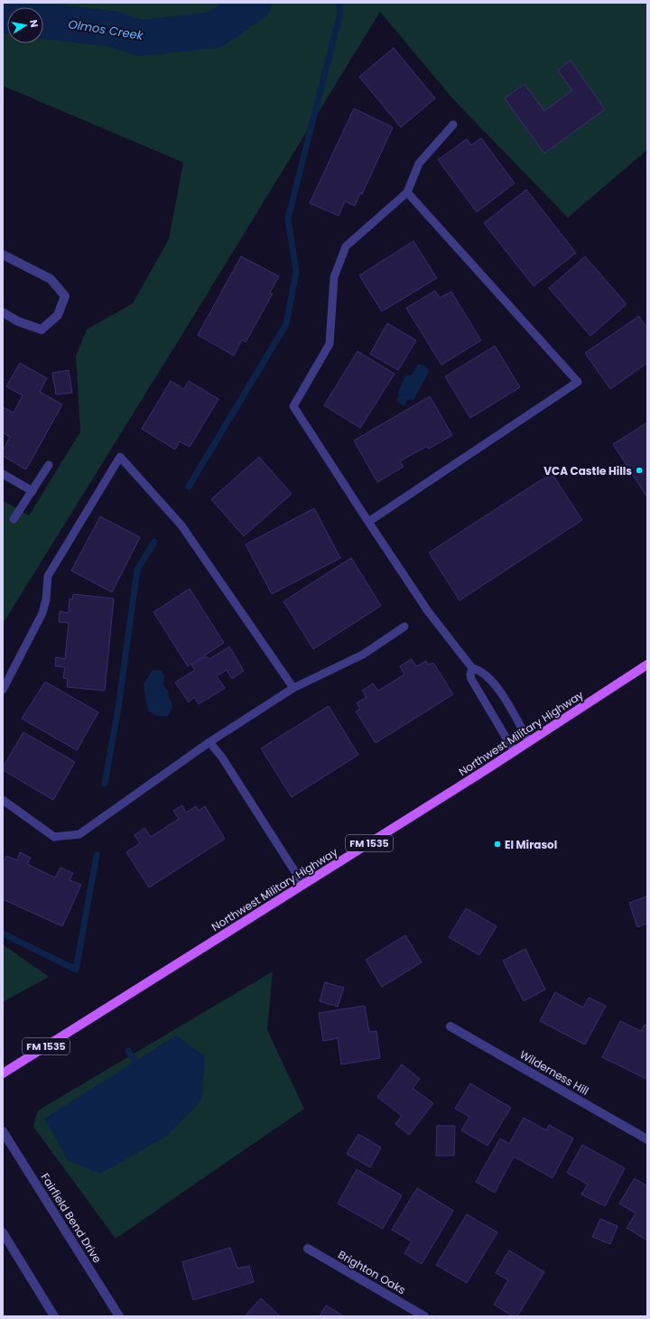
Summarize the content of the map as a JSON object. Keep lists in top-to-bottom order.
{
  "streets": {
    "main road": ["Northwest Military Highway", "FM 1535"],
    "street": ["Wilderness Hill", "Fairfield Bend Drive", "Brighton Oaks"]
  },
  "water": ["Olmos Creek"],
  "places": ["VCA Castle Hills", "El Mirasol"],
  "north": "right"
}
